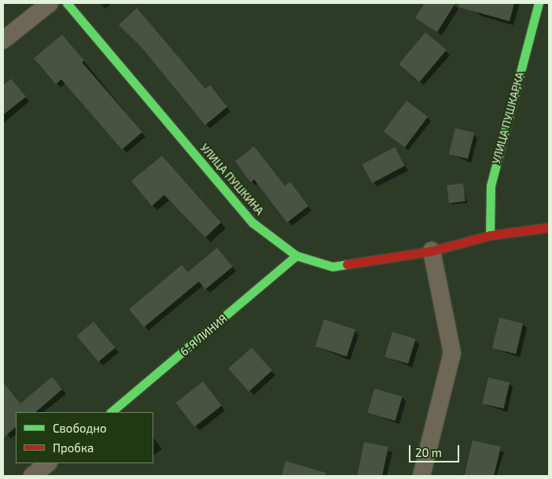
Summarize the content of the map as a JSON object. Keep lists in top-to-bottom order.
{
  "streets": {
    "street": ["УЛИЦА ПУШКАРКА", "УЛИЦА ПУШКИНА", "6-Я ЛИНИЯ"]
  },
  "crossings": [
    ["УЛИЦА ПУШКАРКА", "УЛИЦА ПУШКИНА"],
    ["УЛИЦА ПУШКИНА", "6-Я ЛИНИЯ"]
  ],
  "legend": ["Свободно", "Пробка"],
  "scale_bar": "20 m"
}
